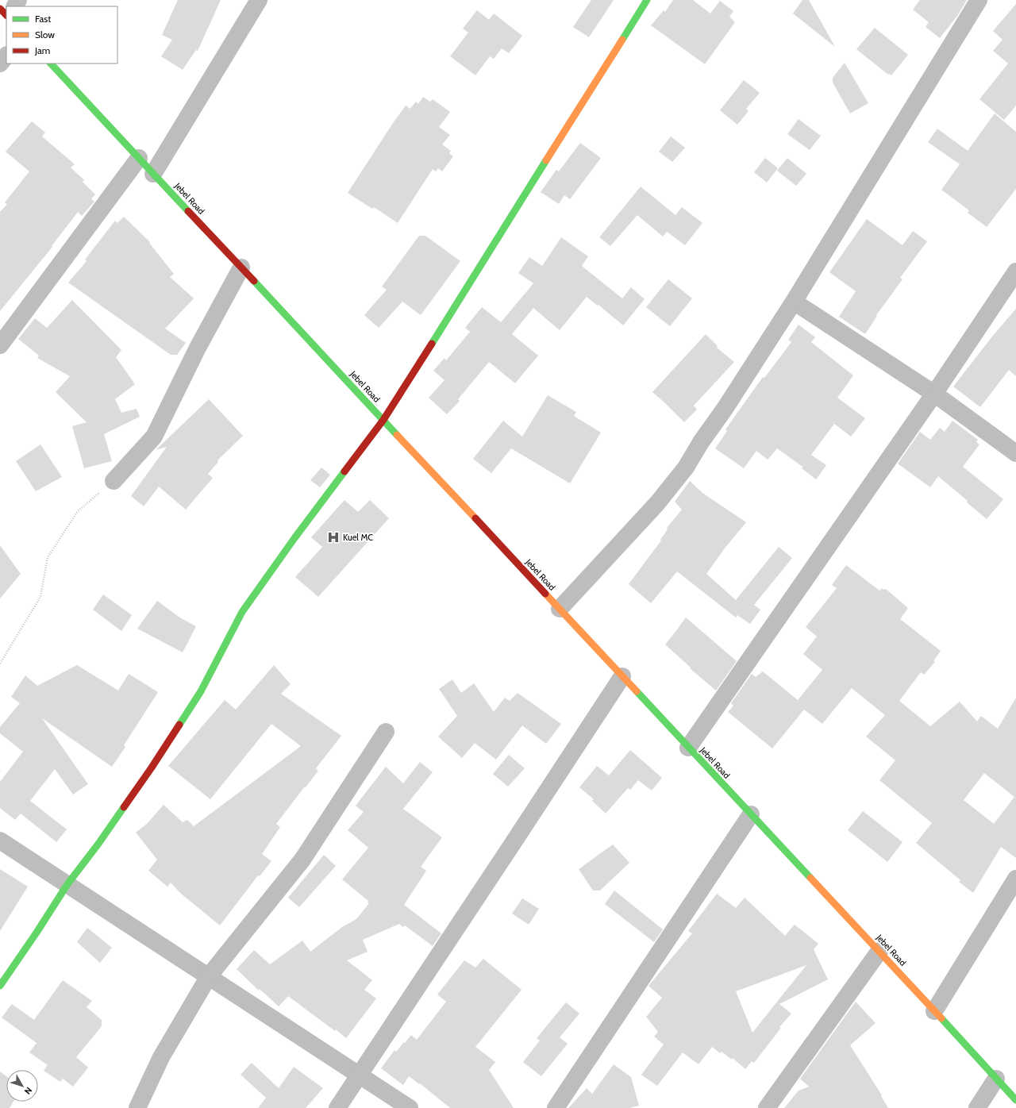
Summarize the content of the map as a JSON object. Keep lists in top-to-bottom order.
{
  "streets": {
    "main road": ["Jebel Road"]
  },
  "places": {
    "hospital": ["Kuel MC"]
  },
  "legend": ["Fast", "Slow", "Jam"],
  "north": "bottom right"
}
